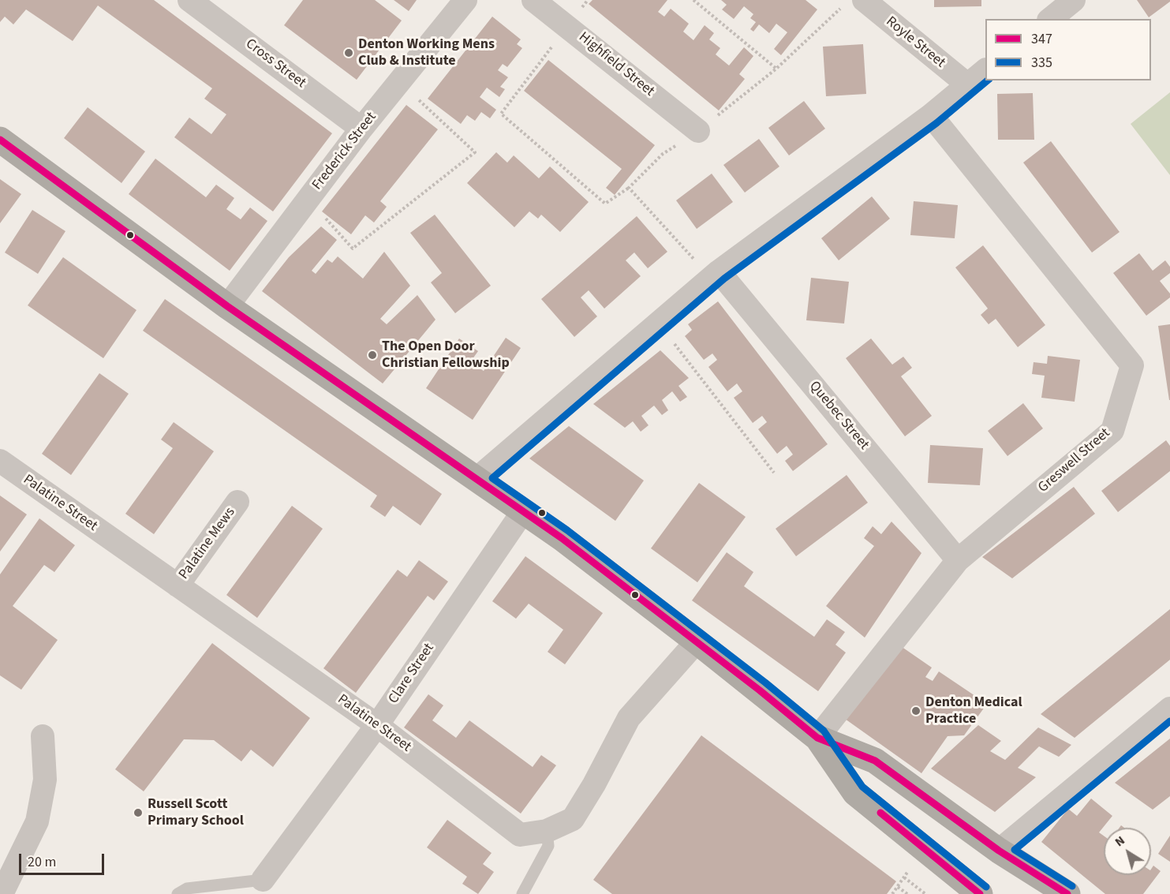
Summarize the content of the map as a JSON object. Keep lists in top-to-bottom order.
{
  "streets": {
    "street": [
      "Royle Street",
      "Cross Street",
      "Highfield Street",
      "Frederick Street",
      "Quebec Street",
      "Greswell Street",
      "Palatine Street",
      "Palatine Mews",
      "Clare Street"
    ]
  },
  "crossings": [
    ["Cross Street", "Frederick Street"],
    ["Quebec Street", "Greswell Street"],
    ["Palatine Street", "Palatine Mews"],
    ["Palatine Street", "Clare Street"]
  ],
  "places": [
    "Denton Working Mens Club & Institute",
    "The Open Door Christian Fellowship",
    "Denton Medical Practice",
    "Russell Scott Primary School"
  ],
  "lines": ["transit line 335", "transit line 347"],
  "legend": ["347", "335"],
  "scale_bar": "20 m",
  "north": "top left"
}
